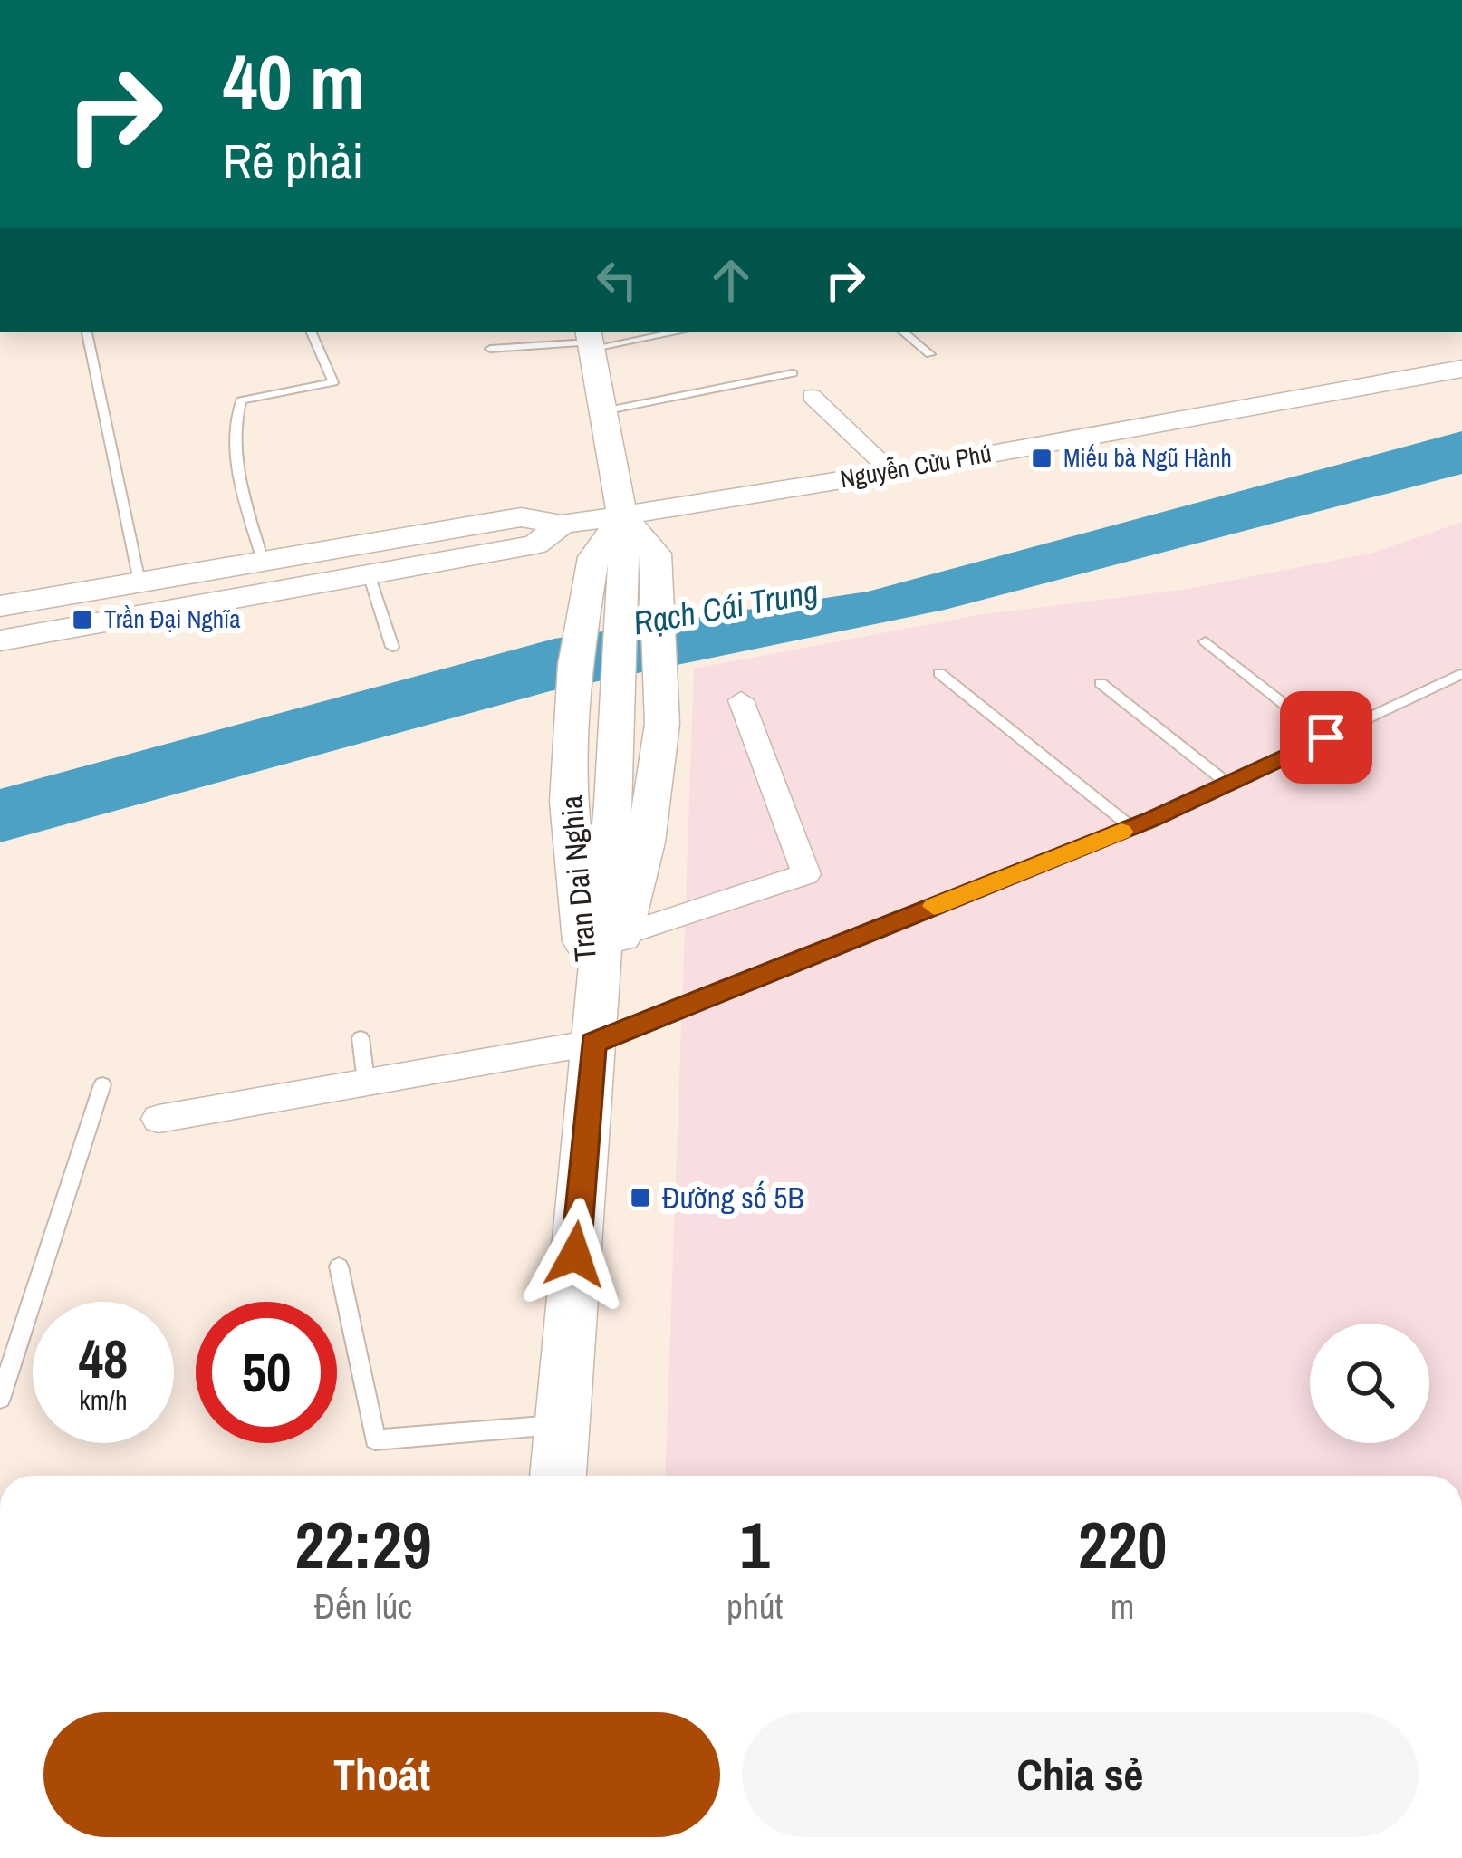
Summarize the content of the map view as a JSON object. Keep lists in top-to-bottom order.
{
  "streets": {
    "main road": ["Nguyễn Cửu Phú", "Tran Dai Nghia"]
  },
  "crossings": [
    ["Nguyễn Cửu Phú", "Tran Dai Nghia"]
  ],
  "water": ["Rạch Cái Trung"],
  "places": {
    "transit": ["Miếu bà Ngũ Hành", "Trần Đại Nghĩa", "Đường số 5B"]
  },
  "page": {
    "turn": ["40 m", "Rẽ phải"],
    "speed": "48 km/h",
    "limit": "50",
    "eta": [
      "22:29",
      "Đến lúc",
      "1",
      "phút",
      "220",
      "m"
    ],
    "buttons": ["Thoát", "Chia sẻ"]
  }
}
